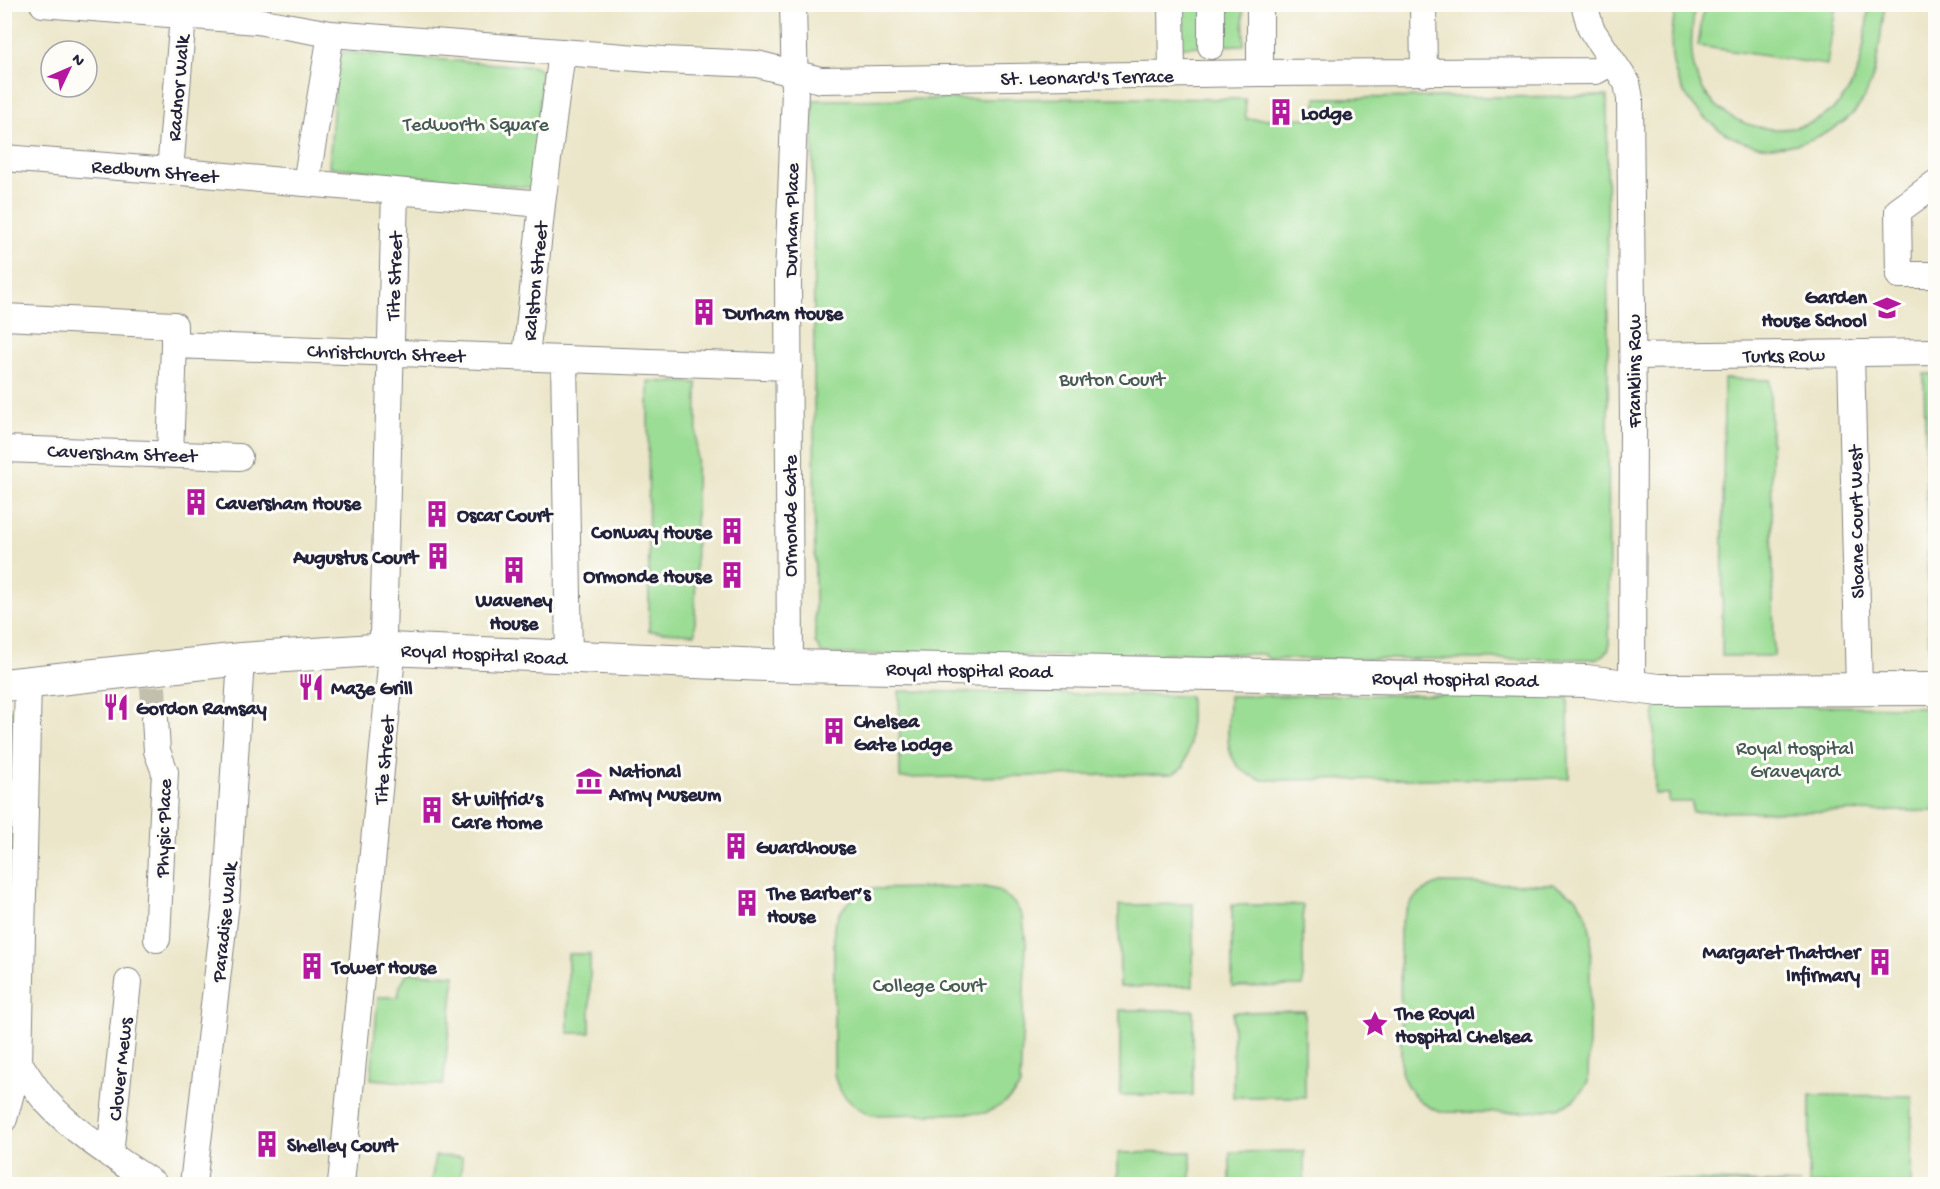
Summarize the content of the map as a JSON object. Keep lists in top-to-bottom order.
{
  "streets": {
    "main road": ["Royal Hospital Road"],
    "street": [
      "St. Leonard's Terrace",
      "Radnor Walk",
      "Redburn Street",
      "Durham Place",
      "Tite Street",
      "Ralston Street",
      "Christchurch Street",
      "Turks Row",
      "Franklins Row",
      "Caversham Street",
      "Ormonde Gate",
      "Sloane Court West",
      "Physic Place",
      "Paradise Walk",
      "Clover Mews"
    ]
  },
  "crossings": [
    ["St. Leonard's Terrace", "Durham Place"],
    ["St. Leonard's Terrace", "Franklins Row"],
    ["Radnor Walk", "Redburn Street"],
    ["Durham Place", "Christchurch Street"],
    ["Durham Place", "Ormonde Gate"],
    ["Tite Street", "Christchurch Street"],
    ["Tite Street", "Royal Hospital Road"],
    ["Ralston Street", "Christchurch Street"],
    ["Christchurch Street", "Ormonde Gate"],
    ["Turks Row", "Franklins Row"],
    ["Turks Row", "Sloane Court West"],
    ["Franklins Row", "Royal Hospital Road"],
    ["Ormonde Gate", "Royal Hospital Road"],
    ["Sloane Court West", "Royal Hospital Road"],
    ["Royal Hospital Road", "Paradise Walk"]
  ],
  "parks": [
    "Tedworth Square",
    "Burton Court",
    "Royal Hospital Graveyard",
    "College Court"
  ],
  "places": {
    "building": [
      "Lodge",
      "Durham House",
      "Caversham House",
      "Oscar Court",
      "Conway House",
      "Augustus Court",
      "Waveney House",
      "Ormonde House",
      "Chelsea Gate Lodge",
      "St Wilfrid’s Care Home",
      "Guardhouse",
      "The Barber’s House",
      "Margaret Thatcher Infirmary",
      "Tower House",
      "Shelley Court"
    ],
    "school or university": ["Garden House School"],
    "restaurant": ["Maze Grill", "Gordon Ramsay"],
    "museum": ["National Army Museum"],
    "place": ["The Royal Hospital Chelsea"]
  },
  "north": "top right"
}
